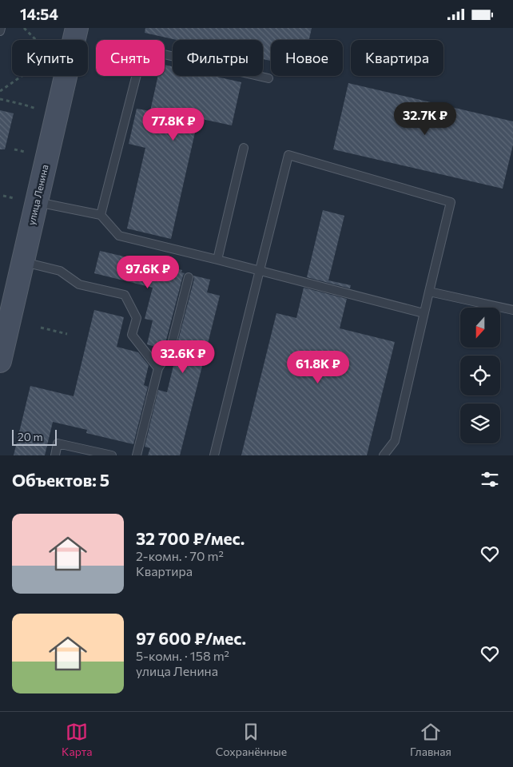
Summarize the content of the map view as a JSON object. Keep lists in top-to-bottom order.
{
  "streets": {
    "main road": ["улица Ленина"]
  },
  "scale_bar": "20 m",
  "north": "bottom",
  "page": {
    "status": "14:54",
    "chip": [
      "Купить",
      "Снять",
      "Фильтры",
      "Новое",
      "Квартира"
    ],
    "price": [
      "32.7K ₽",
      "77.8K ₽",
      "97.6K ₽",
      "32.6K ₽",
      "61.8K ₽"
    ],
    "scale": "20 m",
    "heading": "Объектов: 5",
    "list": [
      {
        "name": "32 700 ₽/мес.",
        "note": "2-комн. · 70 m² · Квартира"
      },
      {
        "name": "97 600 ₽/мес.",
        "note": "5-комн. · 158 m² · улица Ленина"
      }
    ],
    "tabs": ["Карта", "Сохранённые", "Главная"]
  }
}
